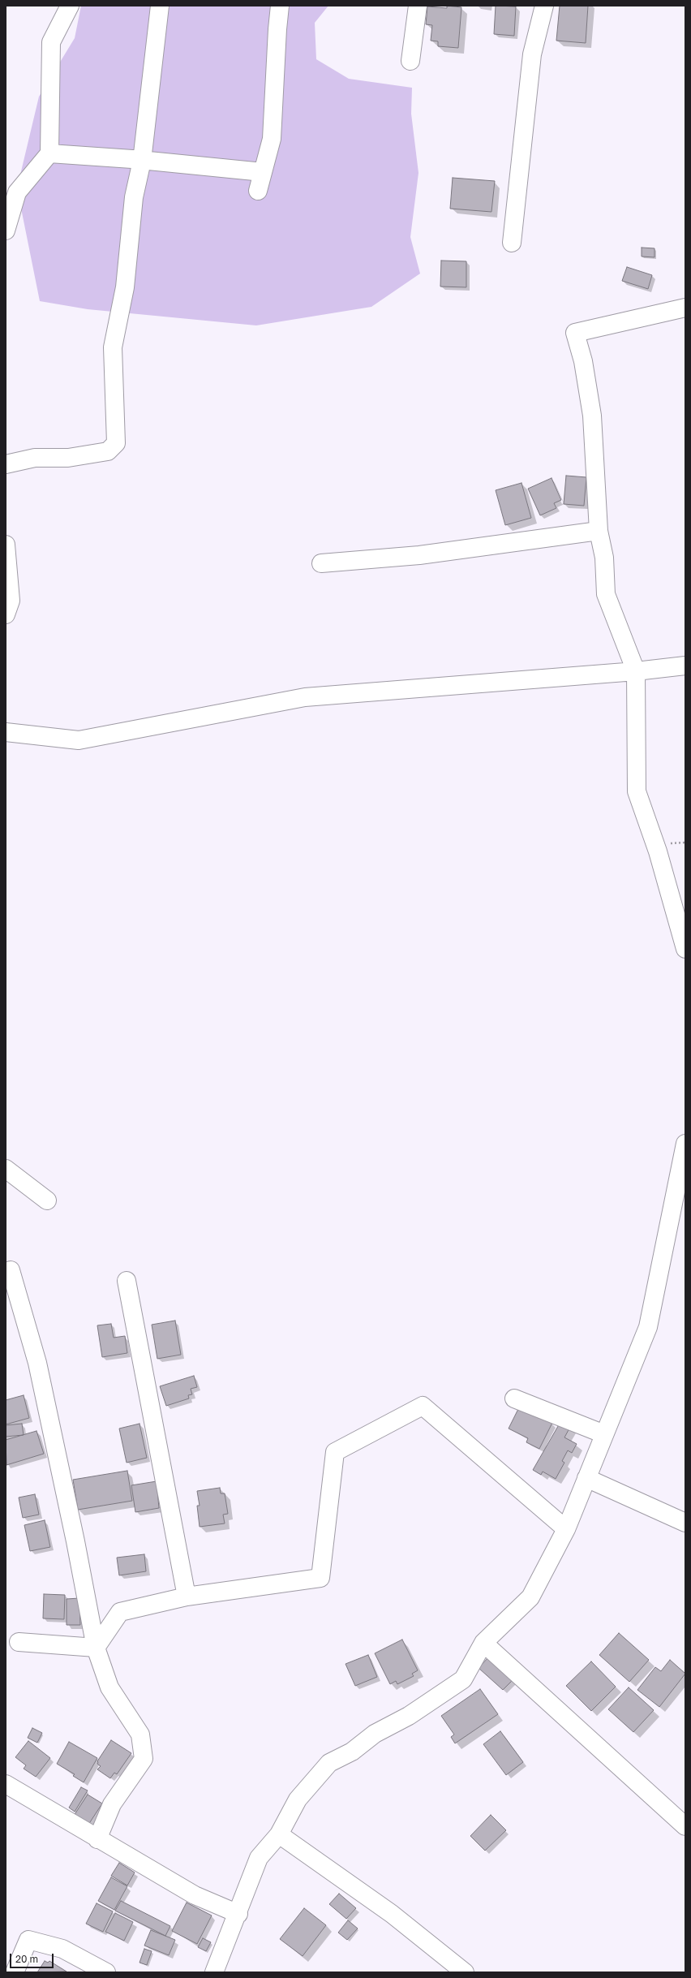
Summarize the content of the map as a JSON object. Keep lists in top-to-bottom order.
{
  "scale_bar": "20 m"
}
